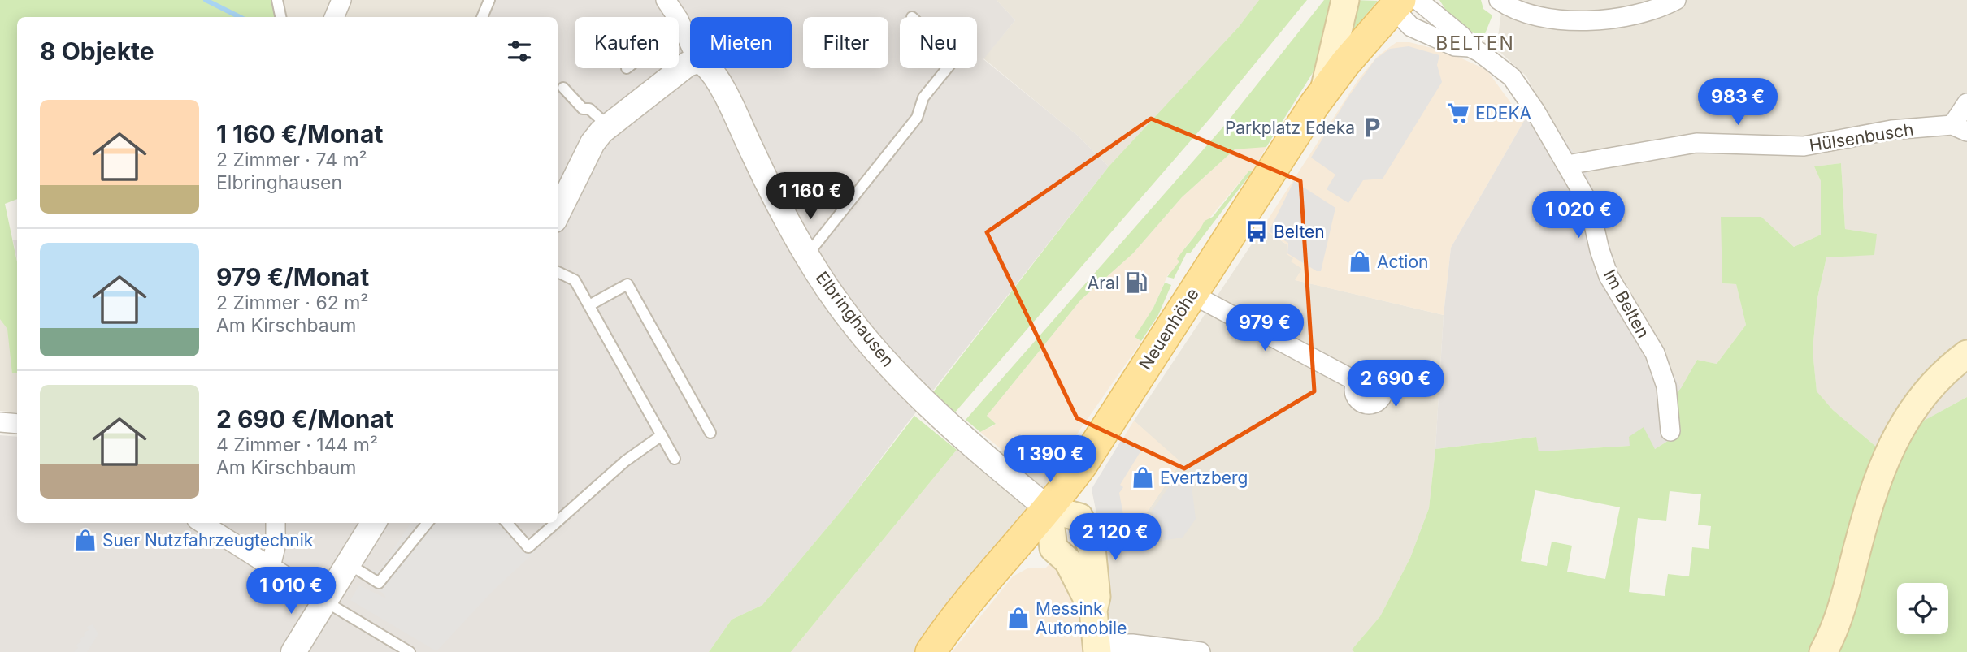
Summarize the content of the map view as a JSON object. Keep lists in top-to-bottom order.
{
  "streets": {
    "main road": ["Neuenhöhe"],
    "street": ["Hülsenbusch", "Im Belten", "Elbringhausen"]
  },
  "crossings": [
    ["Hülsenbusch", "Im Belten"],
    ["Im Belten", "Neuenhöhe"],
    ["Elbringhausen", "Neuenhöhe"]
  ],
  "districts": ["BELTEN"],
  "places": {
    "supermarket": ["EDEKA"],
    "parking": ["Parkplatz Edeka"],
    "bus stop": ["Belten"],
    "shop": [
      "Action",
      "Evertzberg",
      "Suer Nutzfahrzeugtechnik",
      "Messink Automobile"
    ],
    "fuel station": ["Aral"]
  },
  "page": {
    "chip": [
      "Kaufen",
      "Mieten",
      "Filter",
      "Neu"
    ],
    "heading": "8 Objekte",
    "price": [
      "983 €",
      "1 160 €",
      "1 020 €",
      "979 €",
      "2 690 €",
      "1 390 €",
      "2 120 €",
      "1 010 €"
    ],
    "list": [
      {
        "name": "1 160 €/Monat",
        "note": "2 Zimmer · 74 m² · Elbringhausen"
      },
      {
        "name": "979 €/Monat",
        "note": "2 Zimmer · 62 m² · Am Kirschbaum"
      },
      {
        "name": "2 690 €/Monat",
        "note": "4 Zimmer · 144 m² · Am Kirschbaum"
      }
    ]
  }
}
